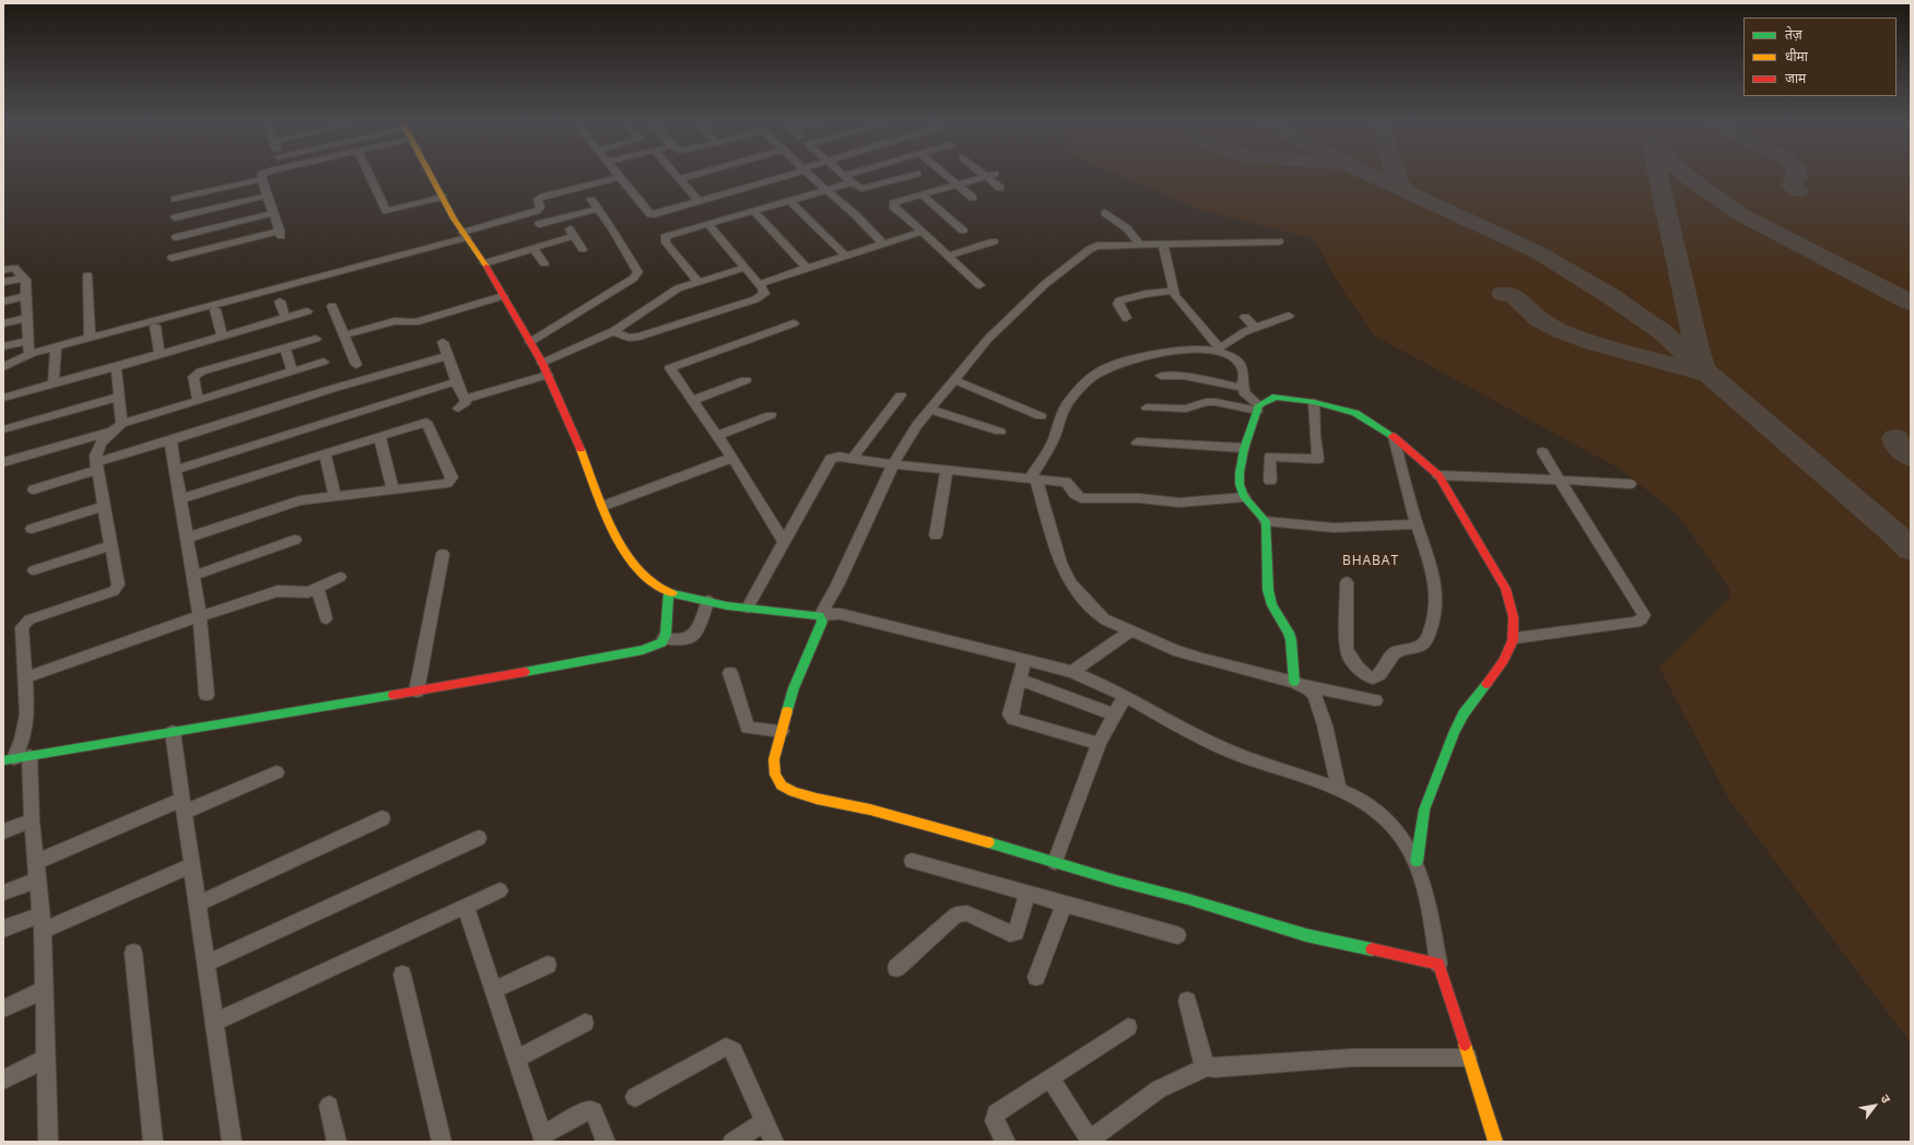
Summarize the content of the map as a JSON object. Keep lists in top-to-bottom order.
{
  "districts": ["BHABAT"],
  "legend": ["तेज़", "धीमा", "जाम"],
  "north": "top right"
}
